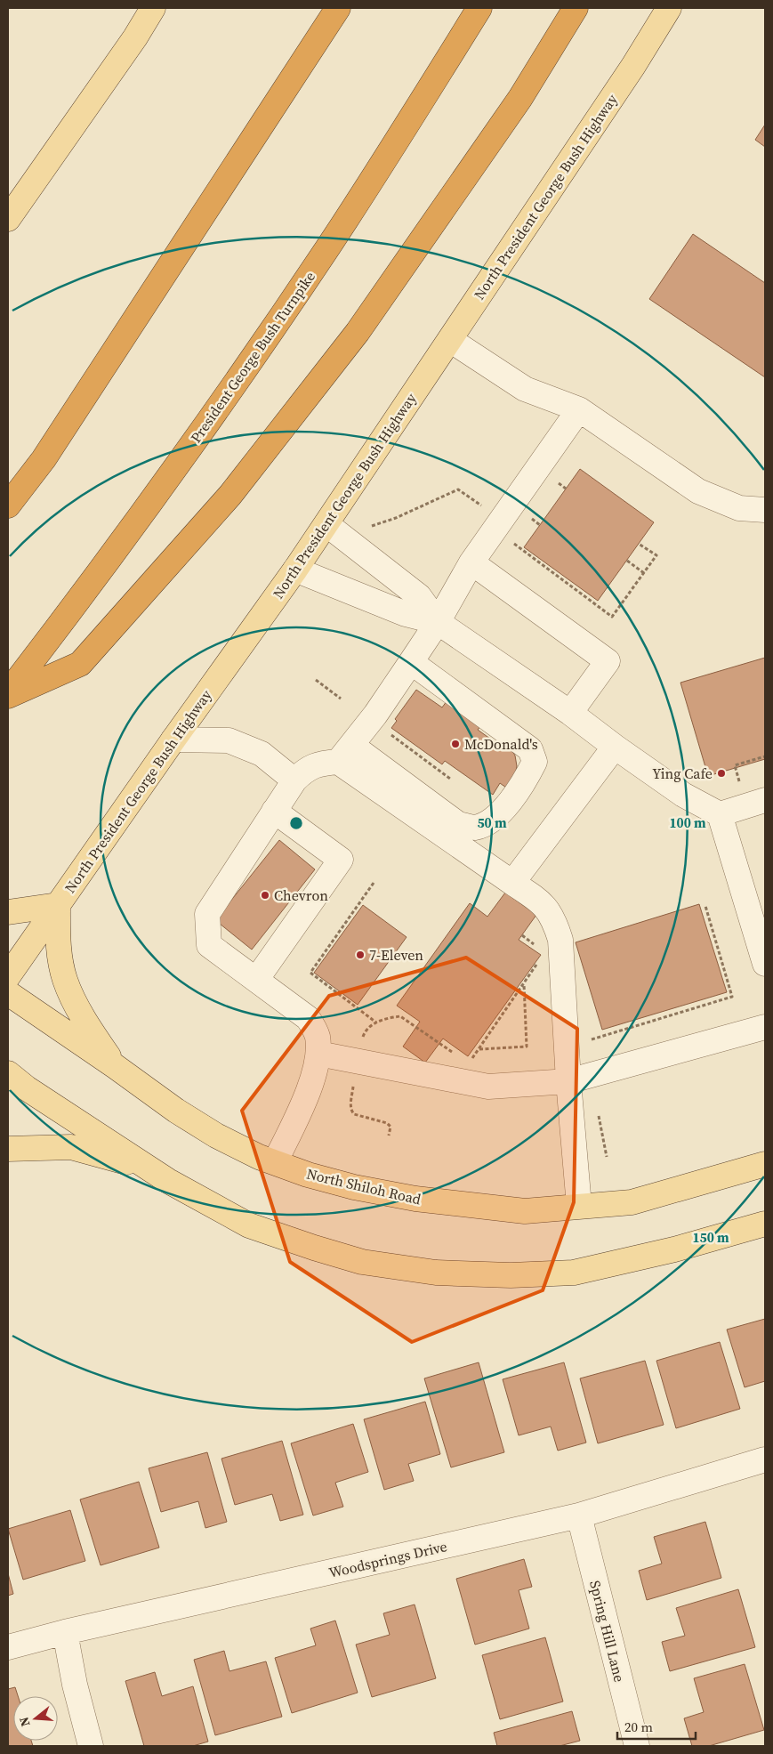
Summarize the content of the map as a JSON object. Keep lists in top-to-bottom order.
{
  "streets": {
    "highway": ["President George Bush Turnpike"],
    "main road": ["North President George Bush Highway", "North Shiloh Road"],
    "street": ["Woodsprings Drive", "Spring Hill Lane"]
  },
  "crossings": [
    ["Woodsprings Drive", "Spring Hill Lane"]
  ],
  "places": [
    "McDonald's",
    "Ying Cafe",
    "Chevron",
    "7-Eleven"
  ],
  "scale_bar": "20 m",
  "north": "left",
  "rings": ["50 m", "100 m", "150 m"]
}
